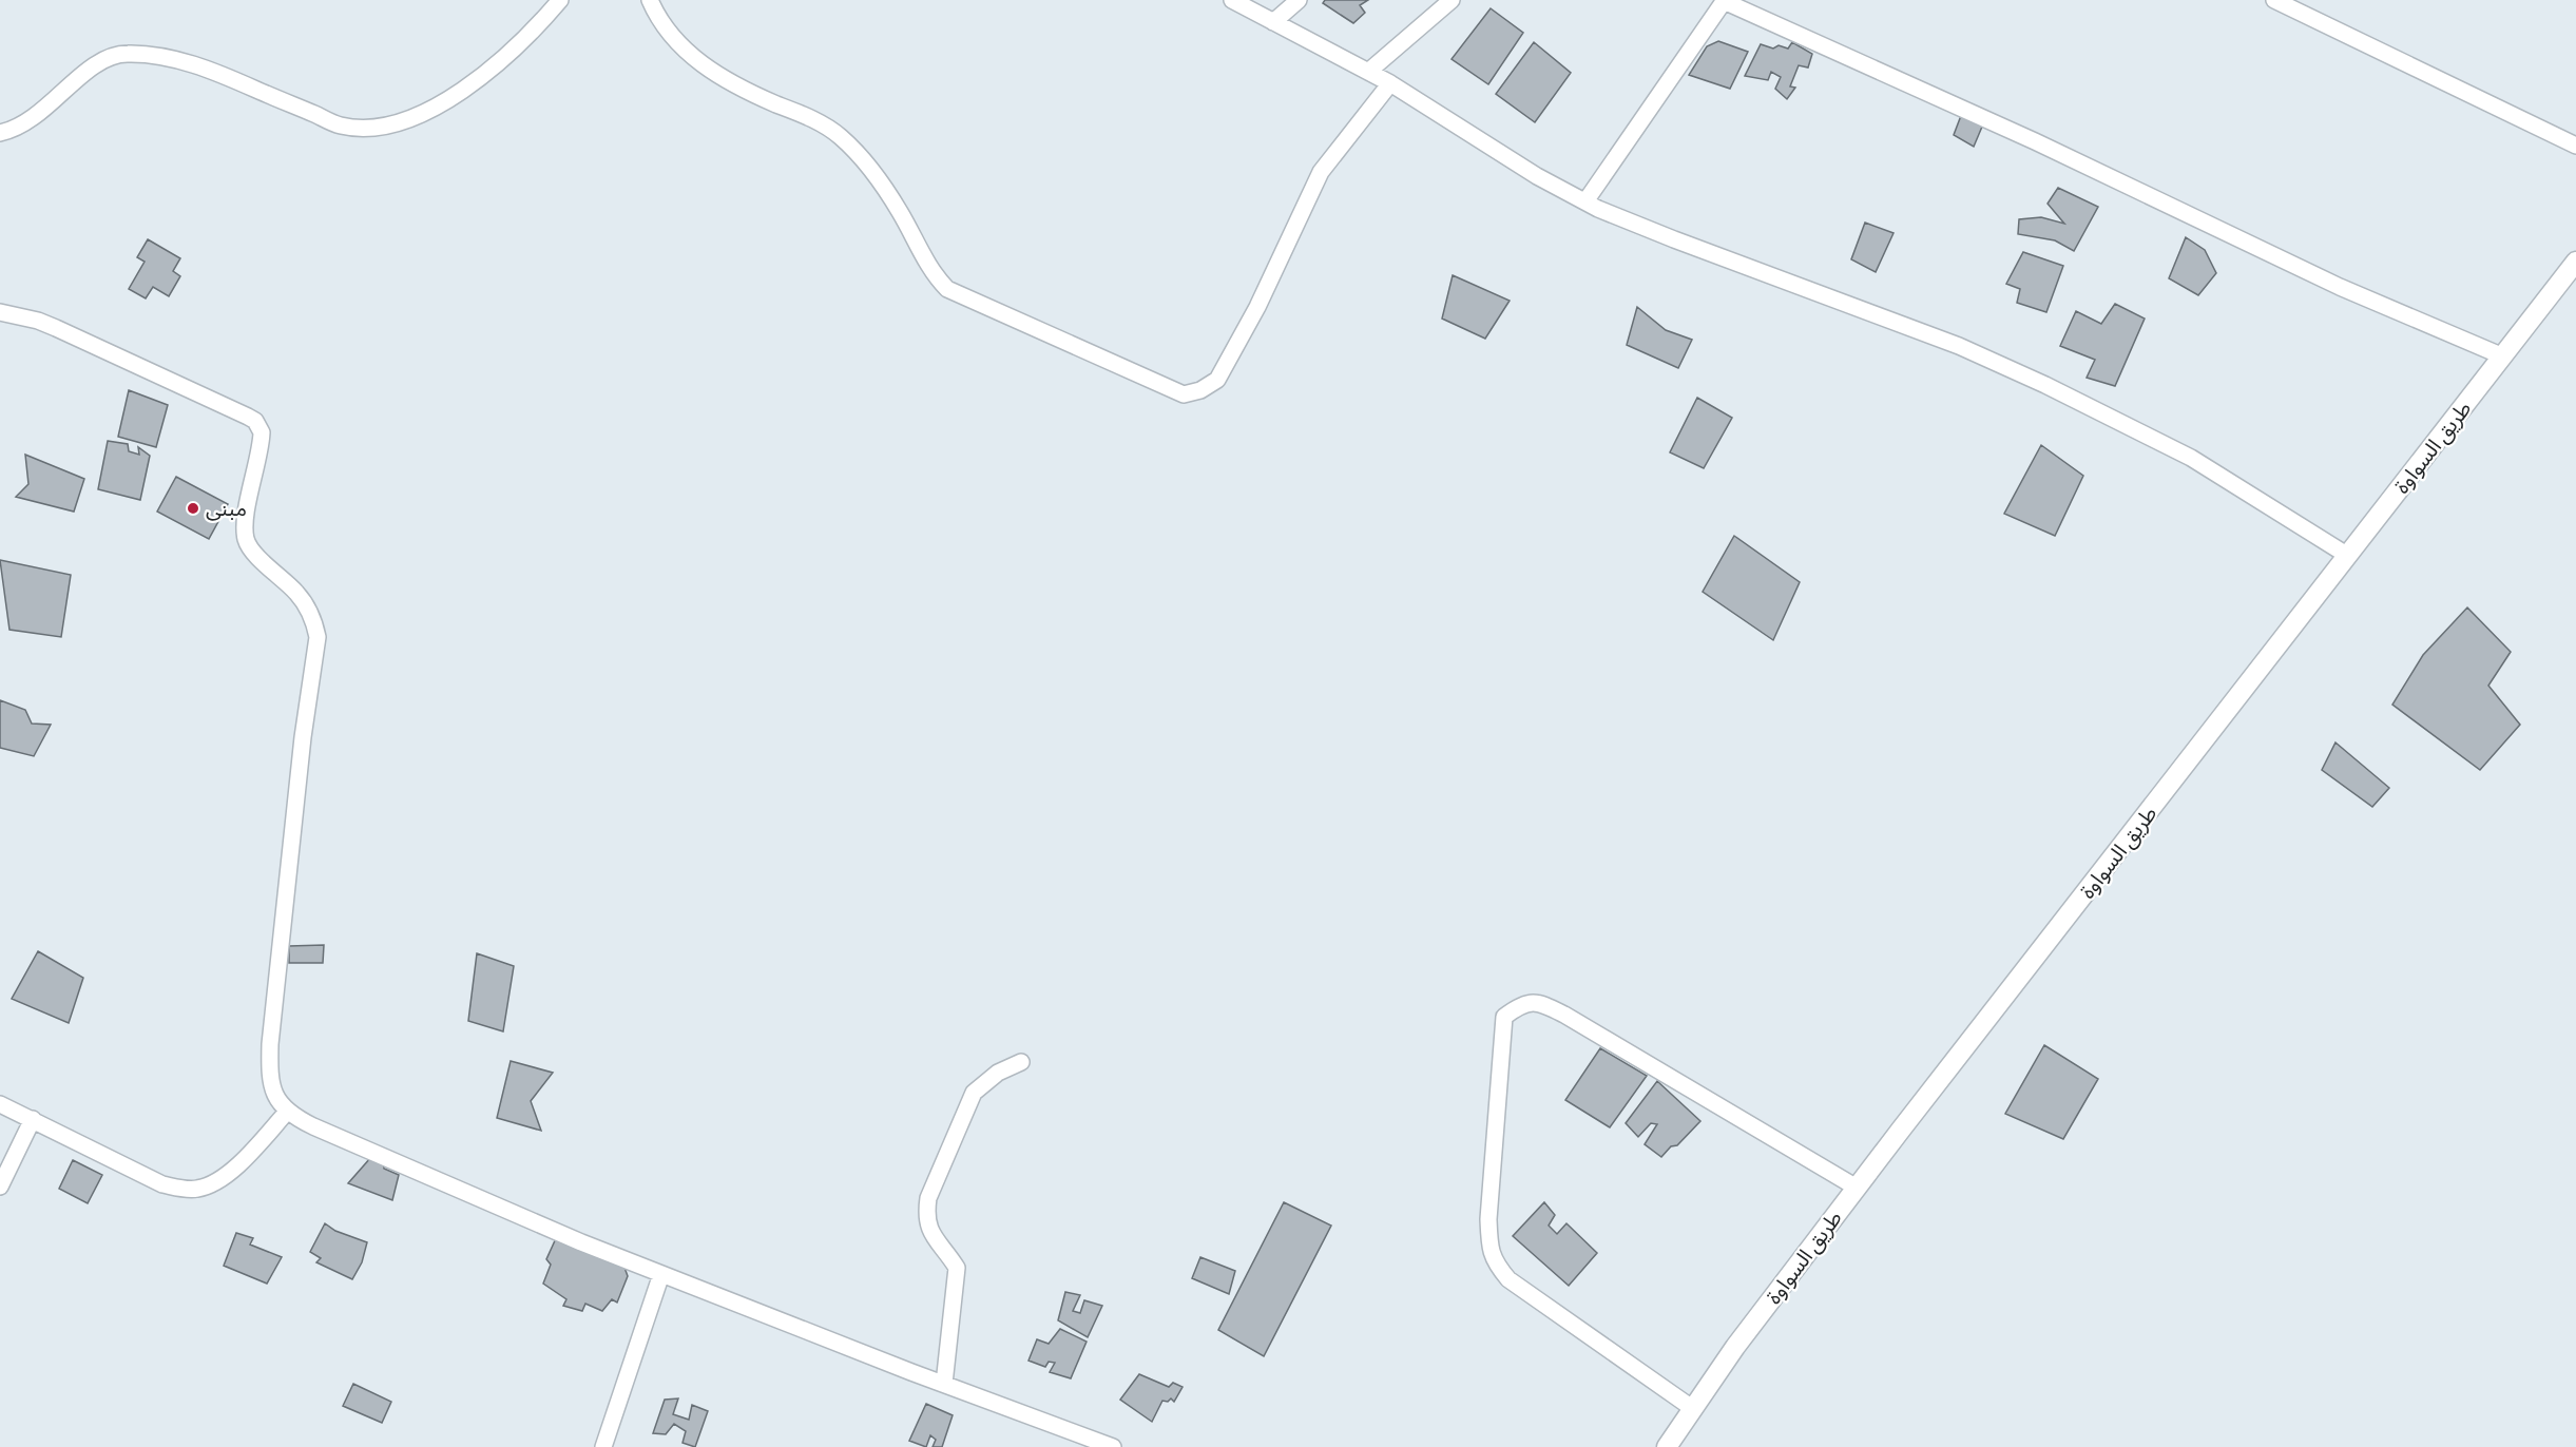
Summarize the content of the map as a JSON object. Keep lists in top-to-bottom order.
{
  "streets": {
    "street": ["طريق السواوة"]
  },
  "places": ["مبنى"]
}
